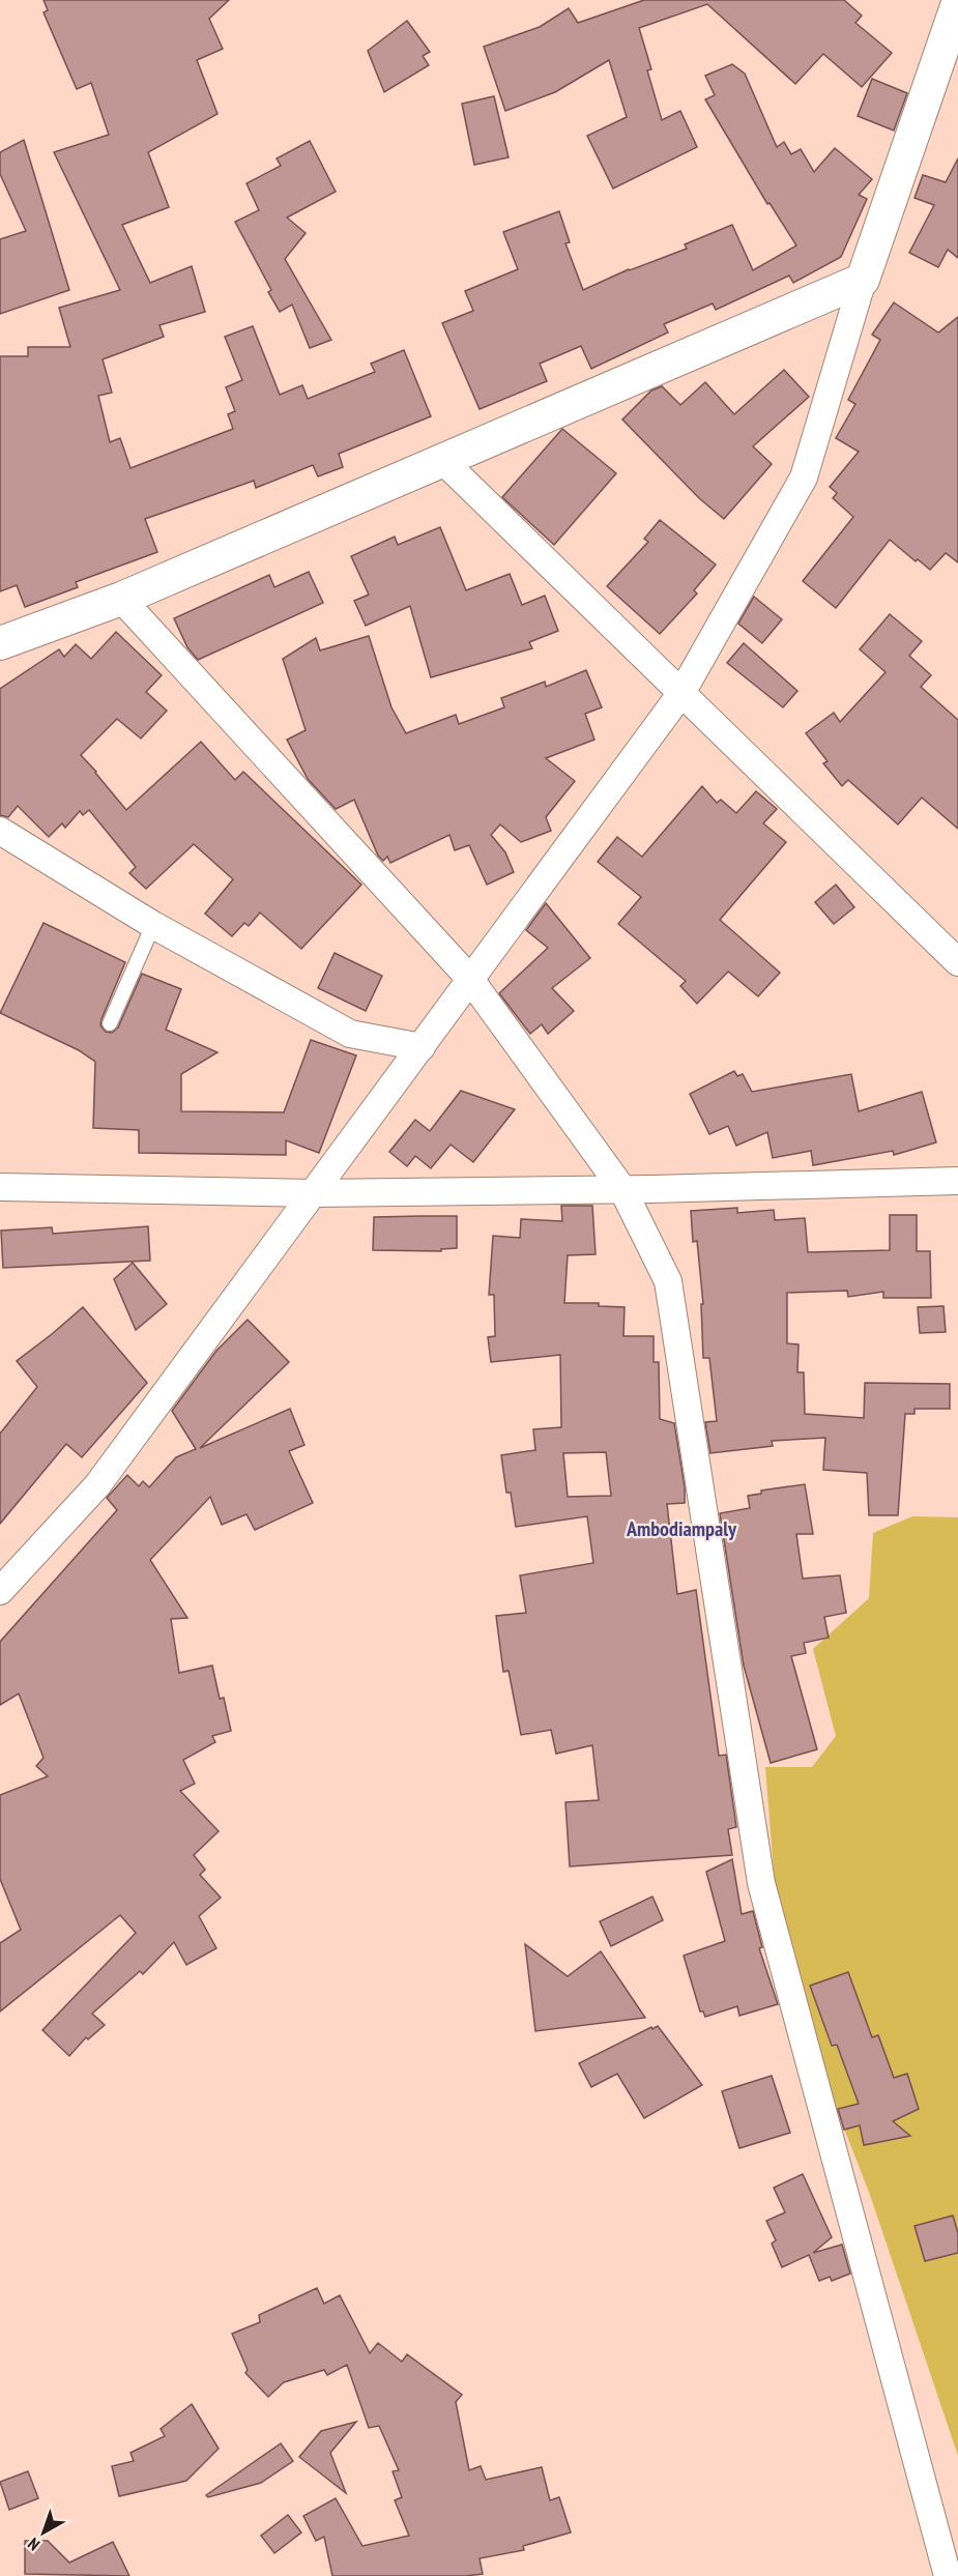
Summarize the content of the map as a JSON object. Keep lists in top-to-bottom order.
{
  "districts": ["Ambodiampaly"],
  "north": "bottom left"
}
